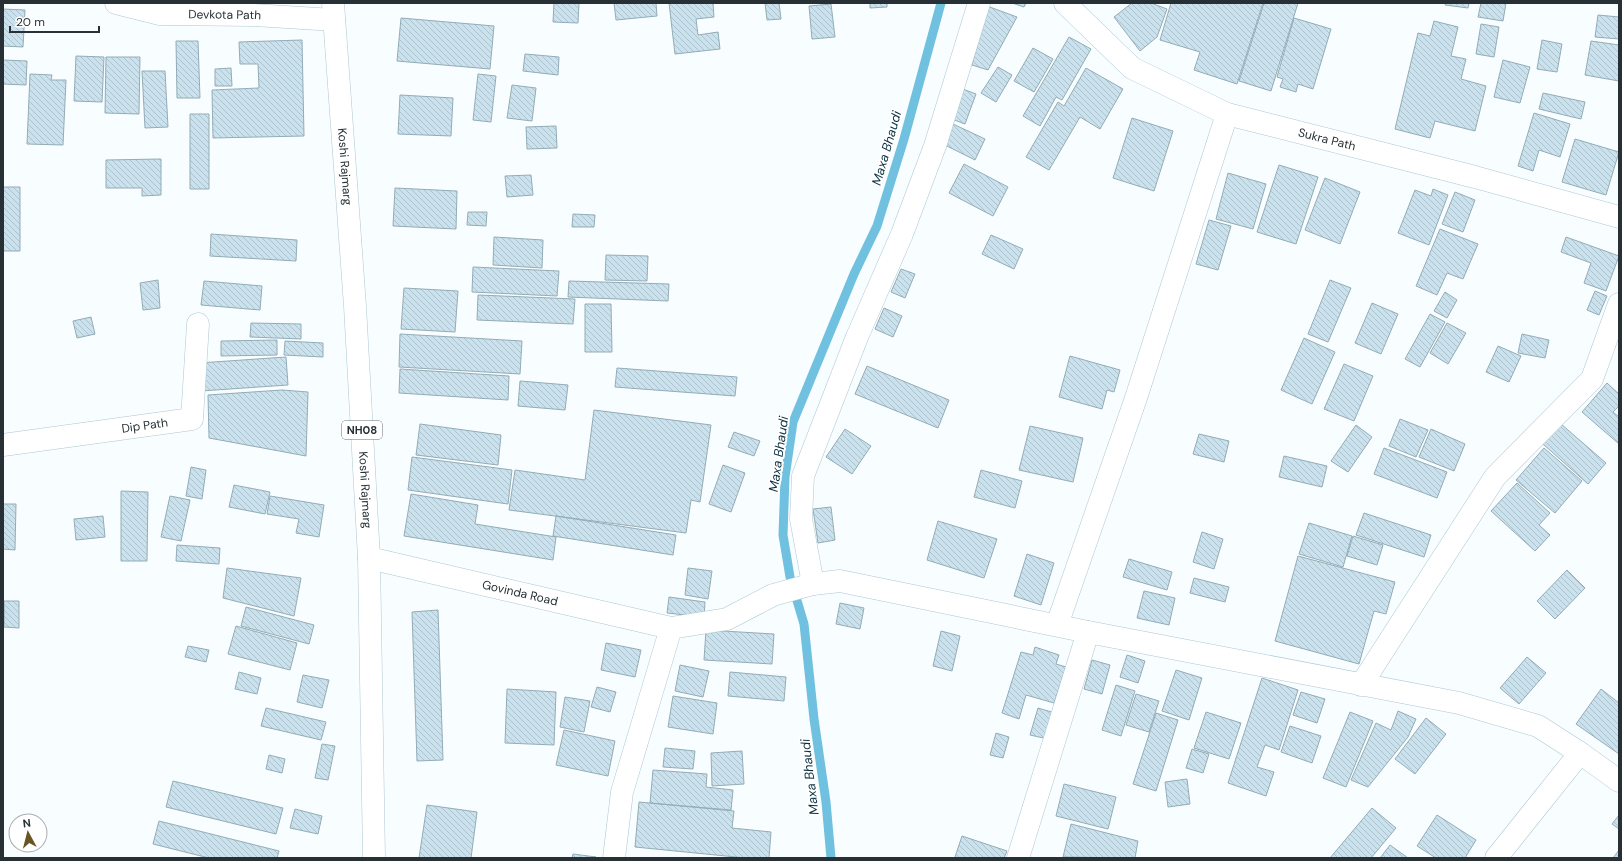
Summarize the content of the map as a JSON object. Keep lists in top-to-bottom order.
{
  "streets": {
    "street": [
      "Devkota Path",
      "Sukra Path",
      "Koshi Rajmarg",
      "Dip Path",
      "NH08",
      "Govinda Road"
    ]
  },
  "crossings": [
    ["Devkota Path", "Koshi Rajmarg"],
    ["Koshi Rajmarg", "Govinda Road"]
  ],
  "water": ["Maxa Bhaudi"],
  "scale_bar": "20 m",
  "north": "top"
}
